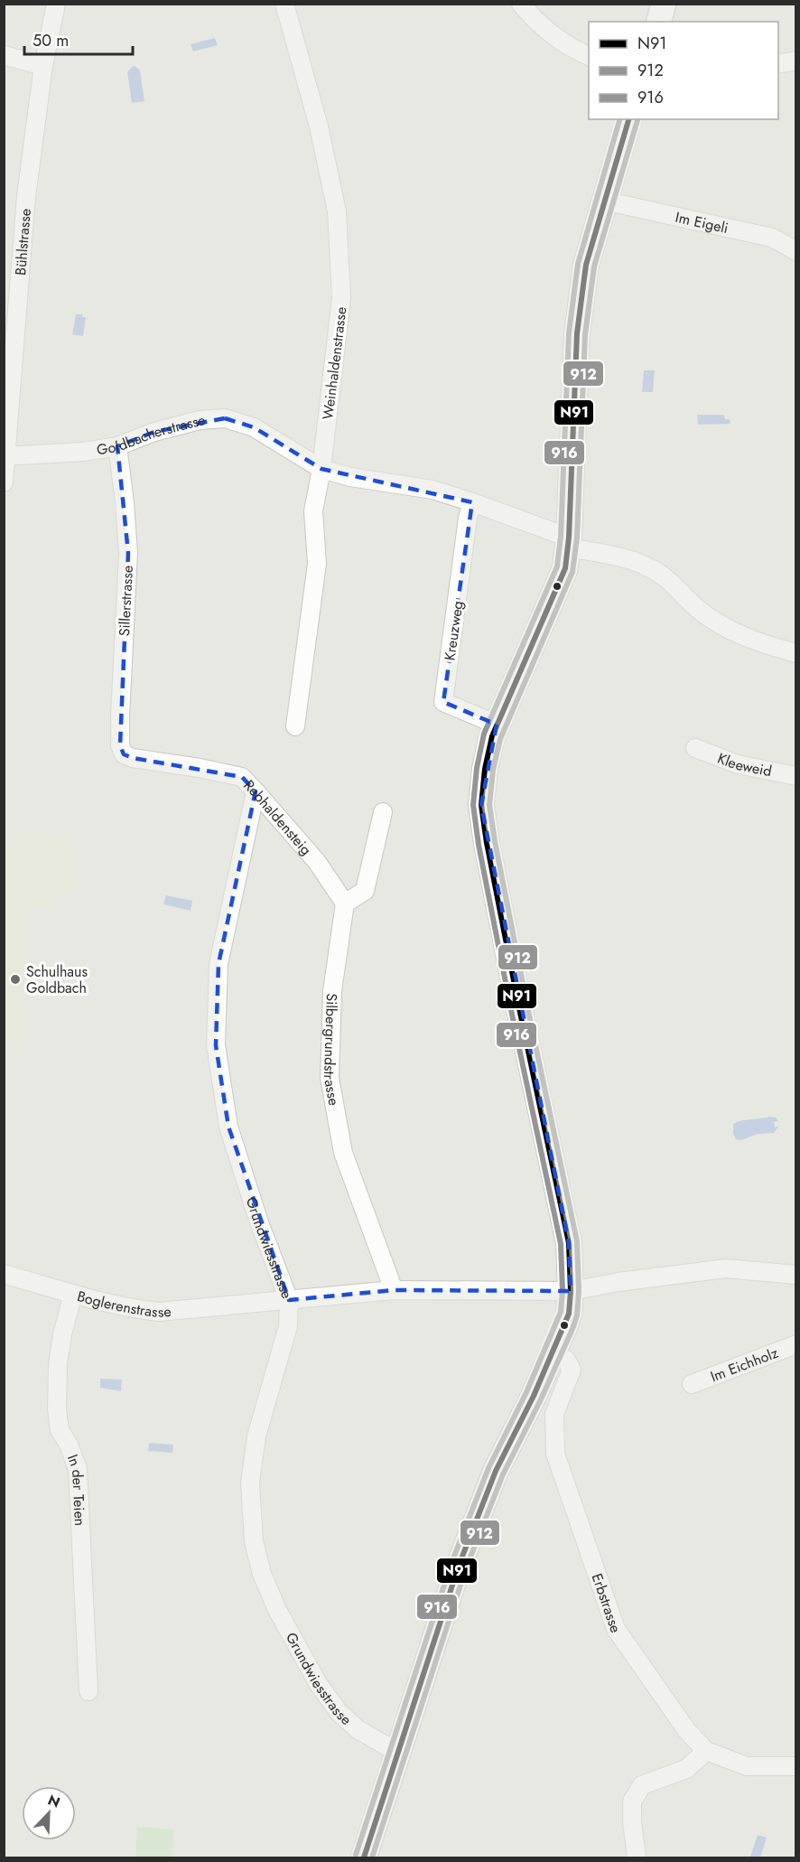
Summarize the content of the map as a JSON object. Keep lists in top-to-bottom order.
{
  "streets": {
    "street": [
      "Im Eigeli",
      "Bühlstrasse",
      "Weinhaldenstrasse",
      "Goldbacherstrasse",
      "Sillerstrasse",
      "Kreuzweg",
      "Kleeweid",
      "Rebhaldensteig",
      "Silbergrundstrasse",
      "Grundwiesstrasse",
      "Boglerenstrasse",
      "Im Eichholz",
      "In der Teien",
      "Erbstrasse"
    ]
  },
  "crossings": [
    ["Bühlstrasse", "Goldbacherstrasse"],
    ["Weinhaldenstrasse", "Goldbacherstrasse"],
    ["Goldbacherstrasse", "Sillerstrasse"],
    ["Goldbacherstrasse", "Kreuzweg"],
    ["Sillerstrasse", "Rebhaldensteig"],
    ["Rebhaldensteig", "Silbergrundstrasse"],
    ["Rebhaldensteig", "Grundwiesstrasse"],
    ["Silbergrundstrasse", "Boglerenstrasse"],
    ["Grundwiesstrasse", "Boglerenstrasse"],
    ["Boglerenstrasse", "In der Teien"]
  ],
  "places": ["Schulhaus Goldbach"],
  "lines": ["transit line N91", "transit line 916", "transit line 912"],
  "legend": ["N91", "912", "916"],
  "scale_bar": "50 m",
  "north": "top right"
}
